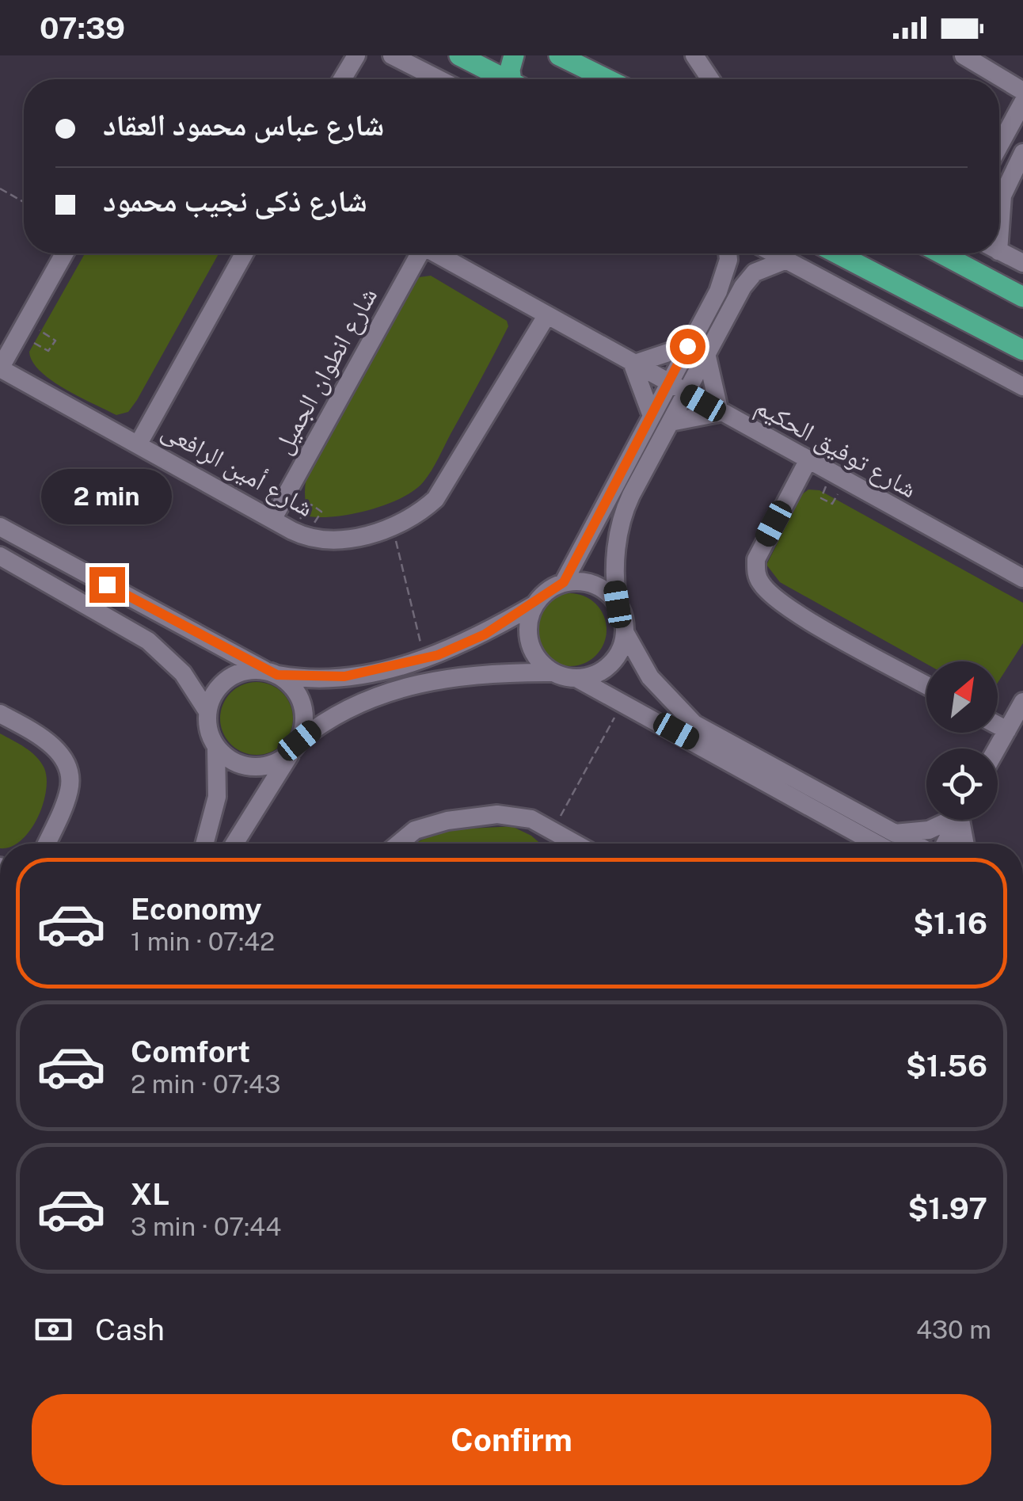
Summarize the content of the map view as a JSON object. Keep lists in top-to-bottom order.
{
  "streets": {
    "street": ["شارع انطوان الجميل", "شارع توفيق الحكيم", "شارع أمين الرافعى"]
  },
  "crossings": [
    ["شارع انطوان الجميل", "شارع أمين الرافعى"],
    ["شارع توفيق الحكيم", "شارع أمين الرافعى"]
  ],
  "north": "top right",
  "page": {
    "status": "07:39",
    "banner": ["شارع عباس محمود العقاد", "شارع ذكى نجيب محمود"],
    "bubble": "2 min",
    "list": [
      {
        "name": "Economy",
        "note": "1 min · 07:42",
        "value": "$1.16"
      },
      {
        "name": "Comfort",
        "note": "2 min · 07:43",
        "value": "$1.56"
      },
      {
        "name": "XL",
        "note": "3 min · 07:44",
        "value": "$1.97"
      }
    ],
    "pay": ["Cash", "430 m"],
    "buttons": "Confirm"
  }
}
